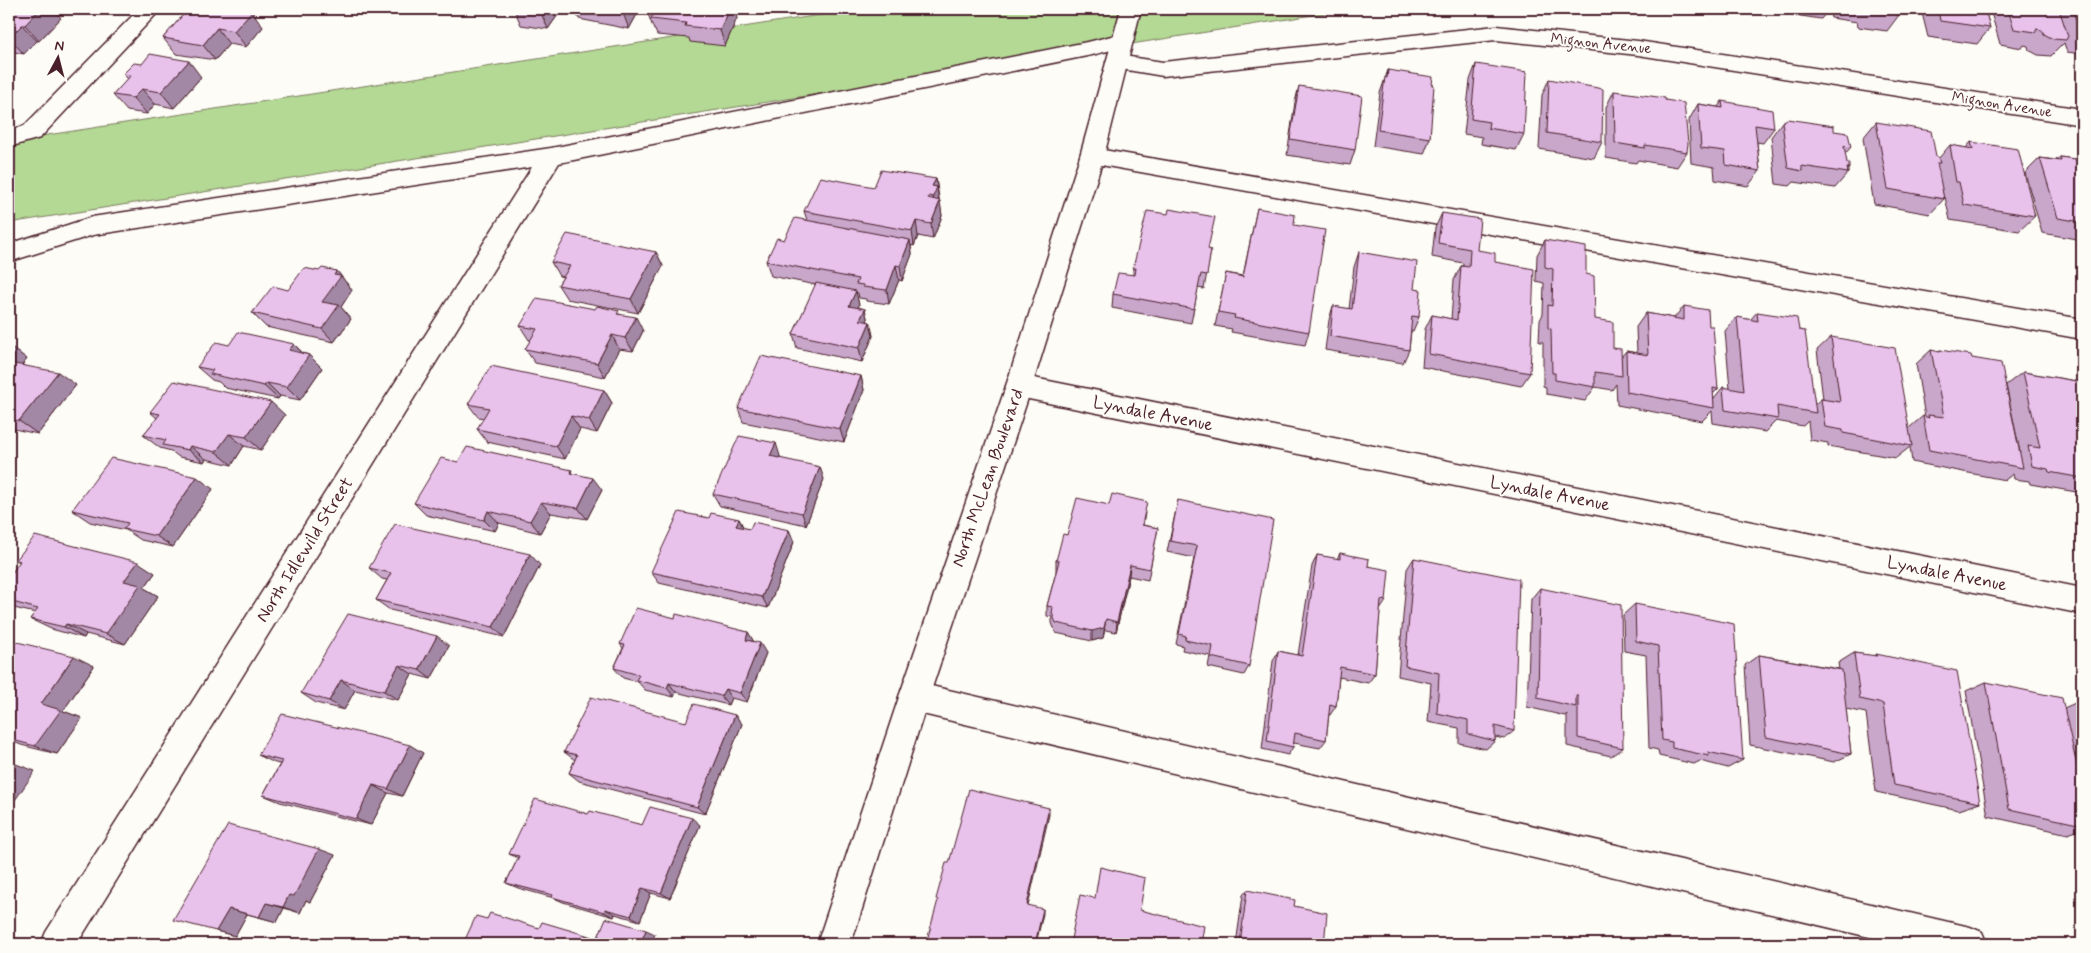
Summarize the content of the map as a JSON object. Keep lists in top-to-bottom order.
{
  "streets": {
    "street": [
      "Mignon Avenue",
      "Lyndale Avenue",
      "North McLean Boulevard",
      "North Idlewild Street"
    ]
  },
  "crossings": [
    ["Mignon Avenue", "North McLean Boulevard"],
    ["Lyndale Avenue", "North McLean Boulevard"]
  ],
  "north": "top"
}
